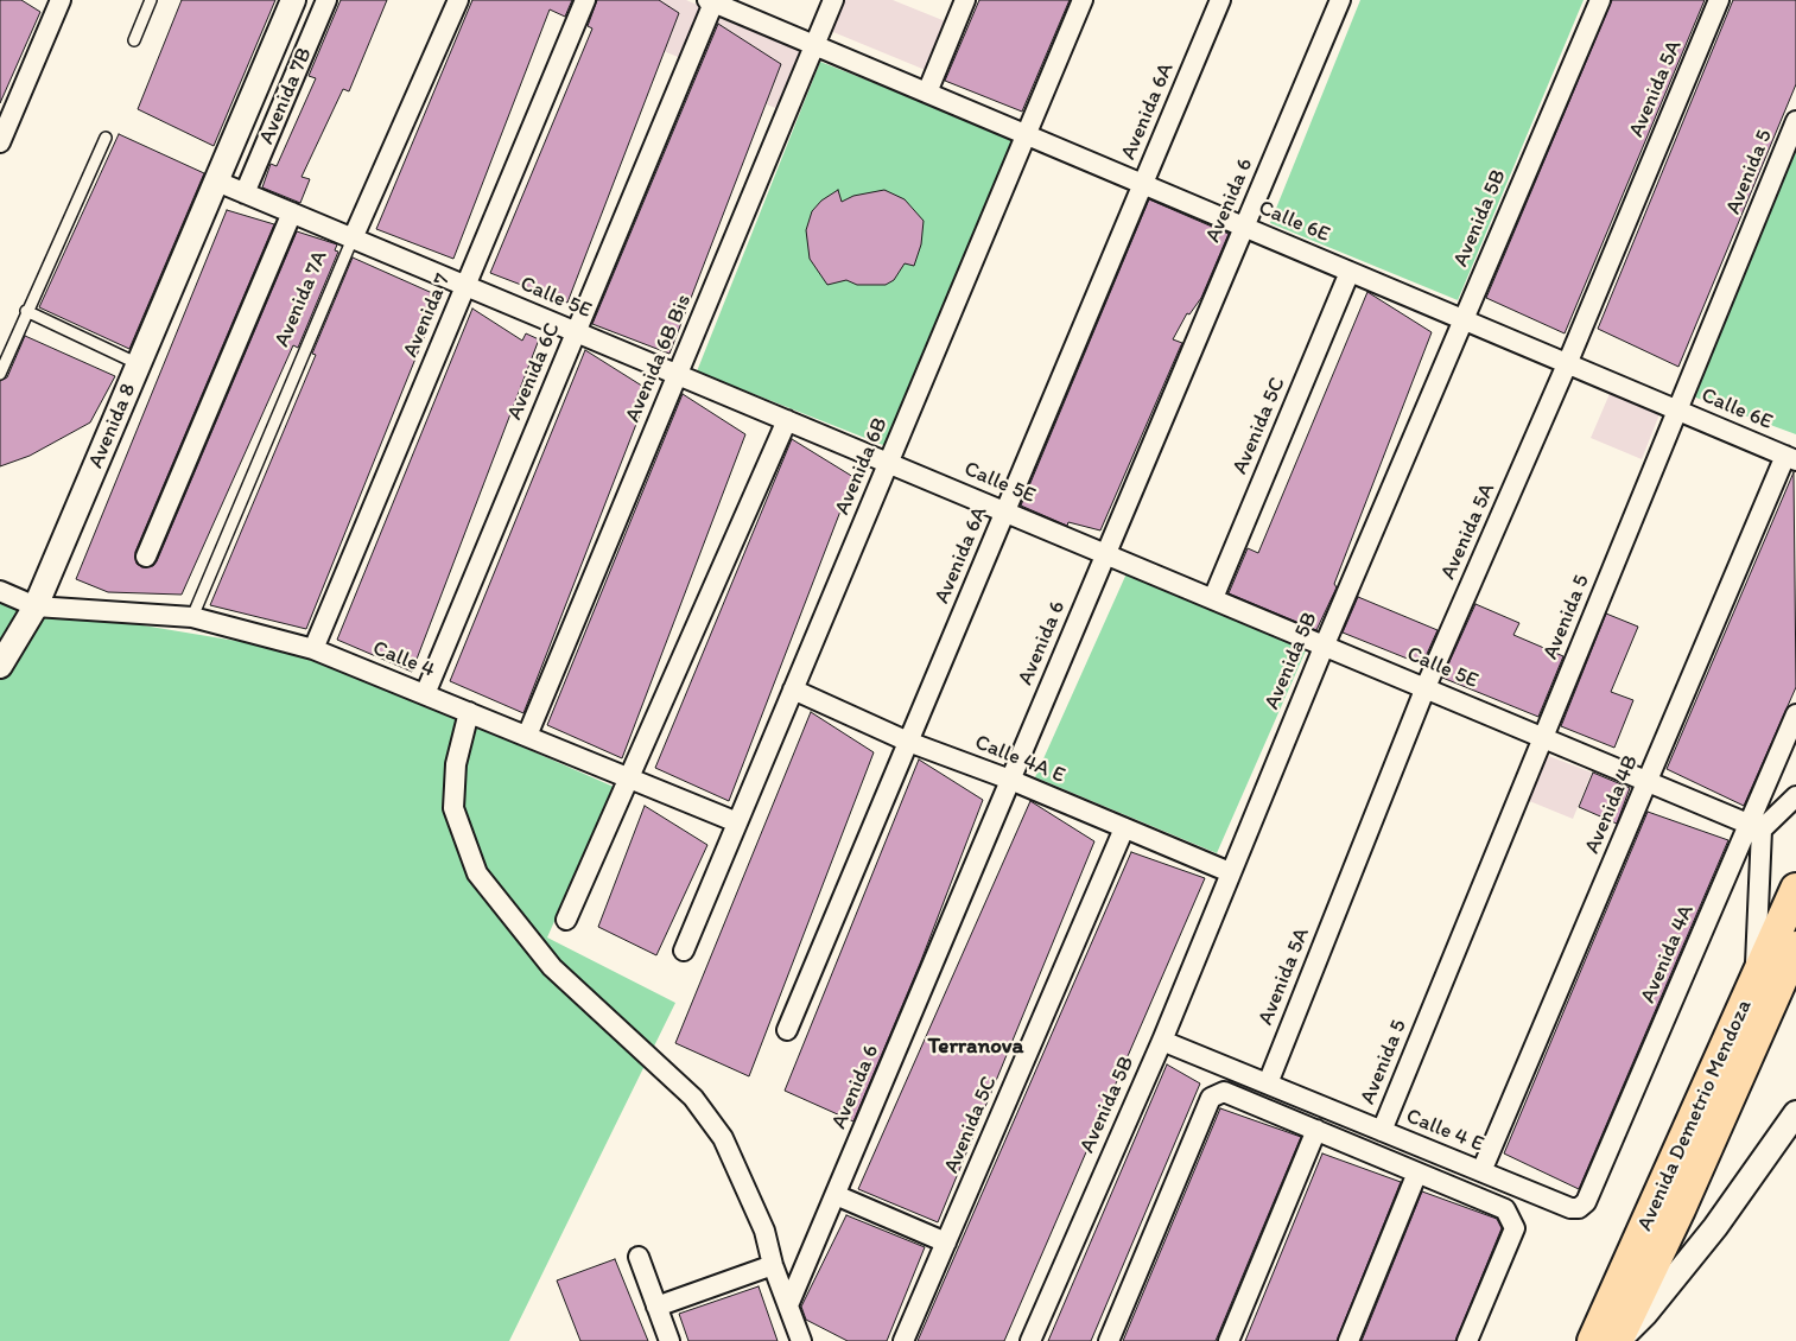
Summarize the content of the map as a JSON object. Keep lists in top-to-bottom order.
{
  "streets": {
    "main road": ["Avenida Demetrio Mendoza"],
    "street": [
      "Avenida 5A",
      "Avenida 7B",
      "Avenida 6A",
      "Avenida 5",
      "Avenida 6",
      "Avenida 5B",
      "Calle 6E",
      "Calle 5E",
      "Avenida 7A",
      "Avenida 7",
      "Avenida 6B Bis",
      "Avenida 6C",
      "Avenida 8",
      "Avenida 5C",
      "Avenida 6B",
      "Calle 4",
      "Calle 4A E",
      "Avenida 4B",
      "Avenida 4A",
      "Calle 4 E"
    ]
  },
  "crossings": [
    ["Avenida 5A", "Calle 6E"],
    ["Avenida 5A", "Calle 5E"],
    ["Avenida 5A", "Calle 4 E"],
    ["Avenida 7B", "Calle 5E"],
    ["Avenida 7B", "Avenida 8"],
    ["Avenida 6A", "Calle 6E"],
    ["Avenida 6A", "Calle 5E"],
    ["Avenida 6A", "Calle 4A E"],
    ["Avenida 5", "Calle 6E"],
    ["Avenida 5", "Calle 5E"],
    ["Avenida 5", "Calle 4 E"],
    ["Avenida 6", "Calle 6E"],
    ["Avenida 6", "Calle 5E"],
    ["Avenida 6", "Calle 4A E"],
    ["Avenida 5B", "Calle 6E"],
    ["Avenida 5B", "Calle 5E"],
    ["Avenida 5B", "Calle 4A E"],
    ["Avenida 5B", "Calle 4 E"],
    ["Calle 6E", "Avenida 6B Bis"],
    ["Calle 6E", "Avenida 6C"],
    ["Calle 6E", "Avenida 5C"],
    ["Calle 6E", "Avenida 6B"],
    ["Calle 6E", "Avenida 4B"],
    ["Calle 5E", "Avenida 7A"],
    ["Calle 5E", "Avenida 7"],
    ["Calle 5E", "Avenida 6B Bis"],
    ["Calle 5E", "Avenida 6C"],
    ["Calle 5E", "Avenida 8"],
    ["Calle 5E", "Avenida 5C"],
    ["Calle 5E", "Avenida 6B"],
    ["Calle 5E", "Avenida 4B"],
    ["Calle 5E", "Avenida 4A"],
    ["Avenida 7A", "Calle 4"],
    ["Avenida 7", "Calle 4"],
    ["Avenida 6B Bis", "Calle 4"],
    ["Avenida 6C", "Calle 4"],
    ["Avenida 8", "Calle 4"],
    ["Avenida 5C", "Calle 4A E"],
    ["Avenida 6B", "Calle 4"],
    ["Avenida 6B", "Calle 4A E"],
    ["Avenida 4B", "Calle 4 E"],
    ["Avenida 4A", "Calle 4 E"]
  ],
  "districts": ["Terranova"]
}
